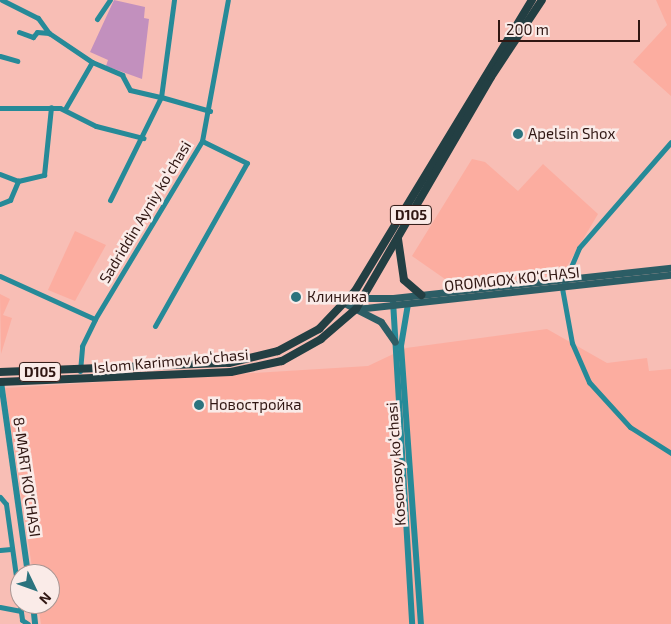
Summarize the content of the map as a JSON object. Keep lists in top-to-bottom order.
{
  "streets": {
    "main road": ["D105", "OROMGOX KO‘CHASI", "Islom Karimov koʻchasi"],
    "street": ["Sadriddin Ayniy koʻchasi", "Kosonsoy koʻchasi", "8-MART KO'CHASI"]
  },
  "crossings": [
    ["Sadriddin Ayniy koʻchasi", "Islom Karimov koʻchasi"],
    ["OROMGOX KO‘CHASI", "Islom Karimov koʻchasi"],
    ["OROMGOX KO‘CHASI", "Kosonsoy koʻchasi"],
    ["Islom Karimov koʻchasi", "8-MART KO'CHASI"]
  ],
  "places": ["Apelsin Shox", "Клиника", "Новостройка"],
  "scale_bar": "200 m",
  "north": "bottom right"
}
